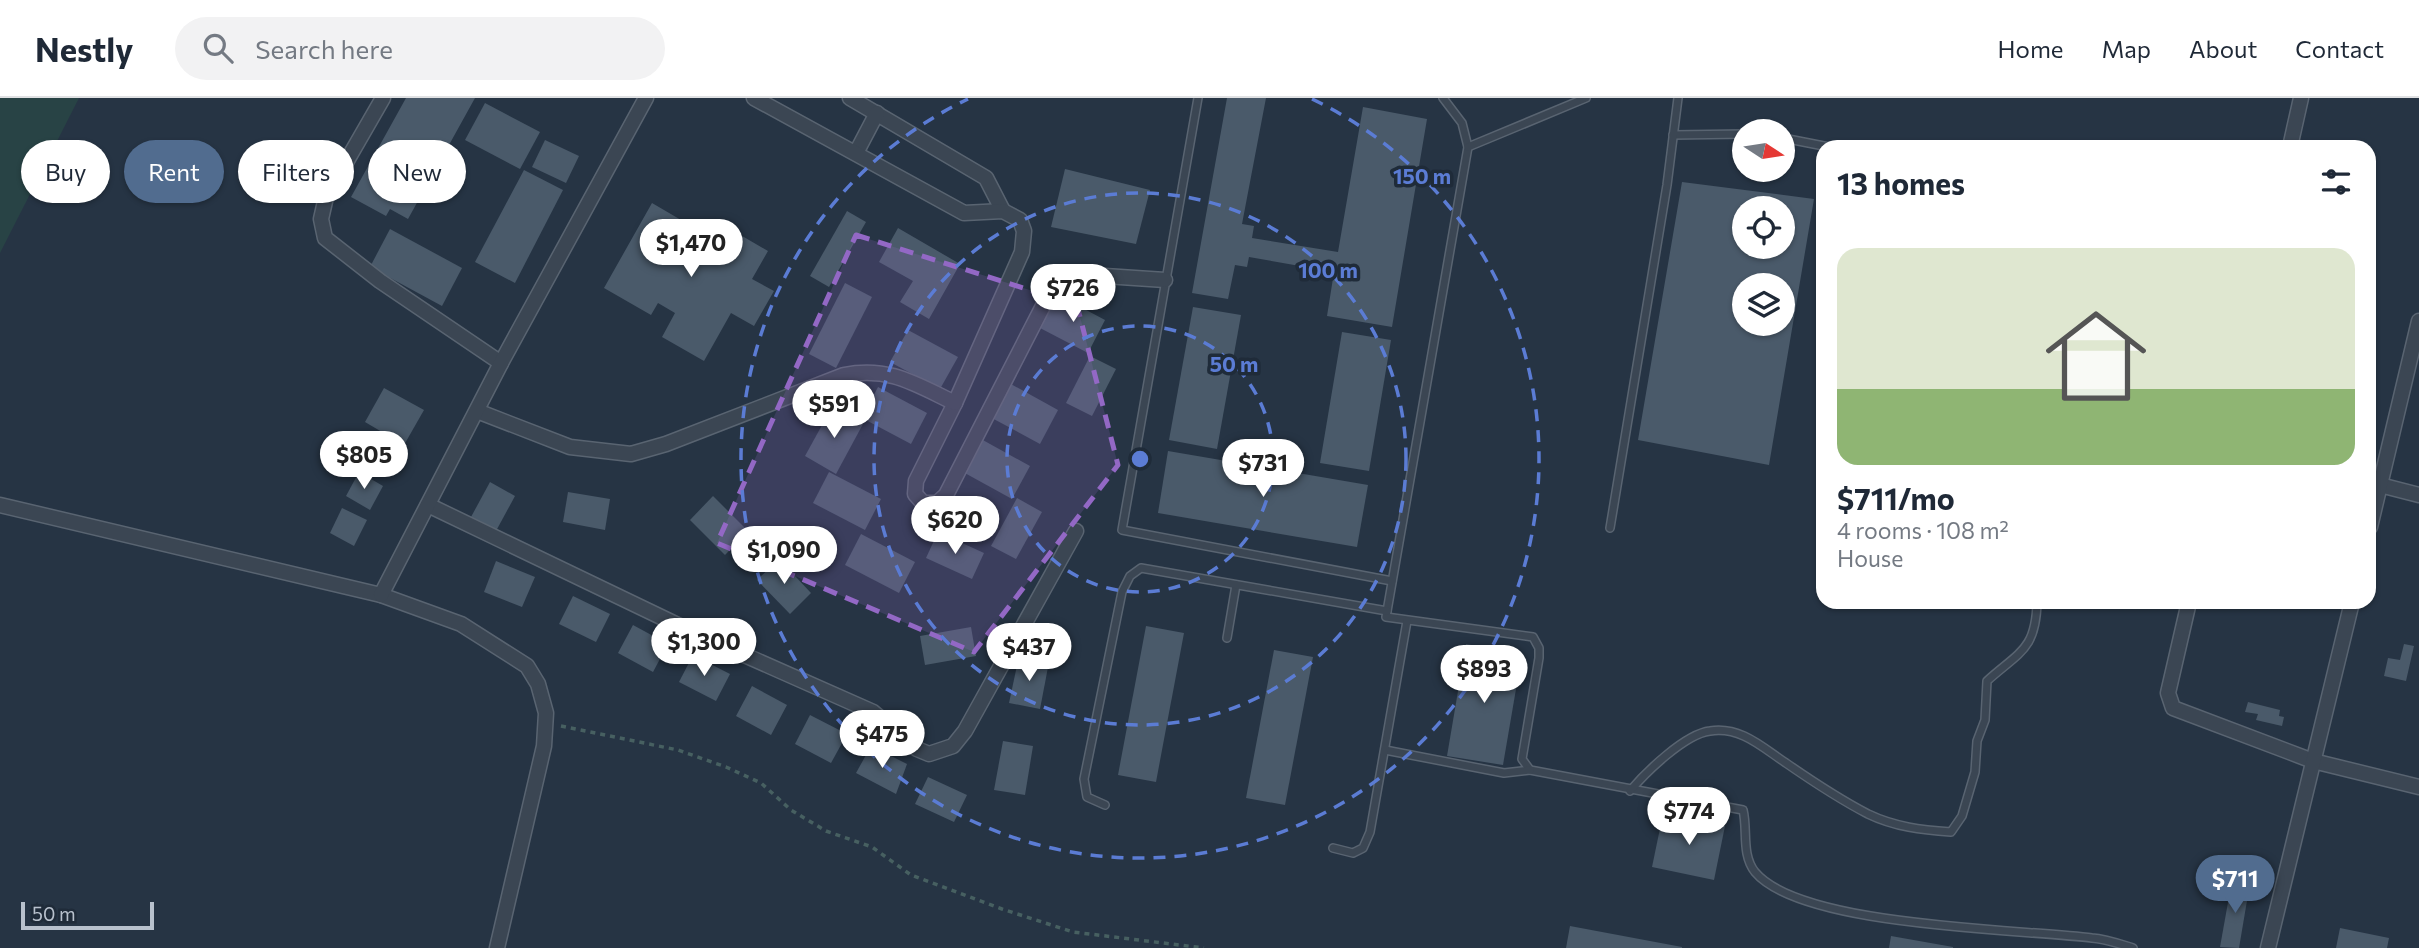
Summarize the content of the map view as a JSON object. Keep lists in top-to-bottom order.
{
  "scale_bar": "50 m",
  "north": "right",
  "page": {
    "header": "Nestly",
    "search": "Search here",
    "nav": [
      "Home",
      "Map",
      "About",
      "Contact"
    ],
    "chip": [
      "Buy",
      "Rent",
      "Filters",
      "New"
    ],
    "heading": "13 homes",
    "price": [
      "$1,470",
      "$726",
      "$591",
      "$805",
      "$731",
      "$620",
      "$1,090",
      "$1,300",
      "$437",
      "$893",
      "$475",
      "$774",
      "$711"
    ],
    "list": [
      {
        "name": "$711/mo",
        "note": "4 rooms · 108 m² · House"
      }
    ],
    "scale": "50 m"
  },
  "rings": ["150 m", "100 m", "50 m"]
}
